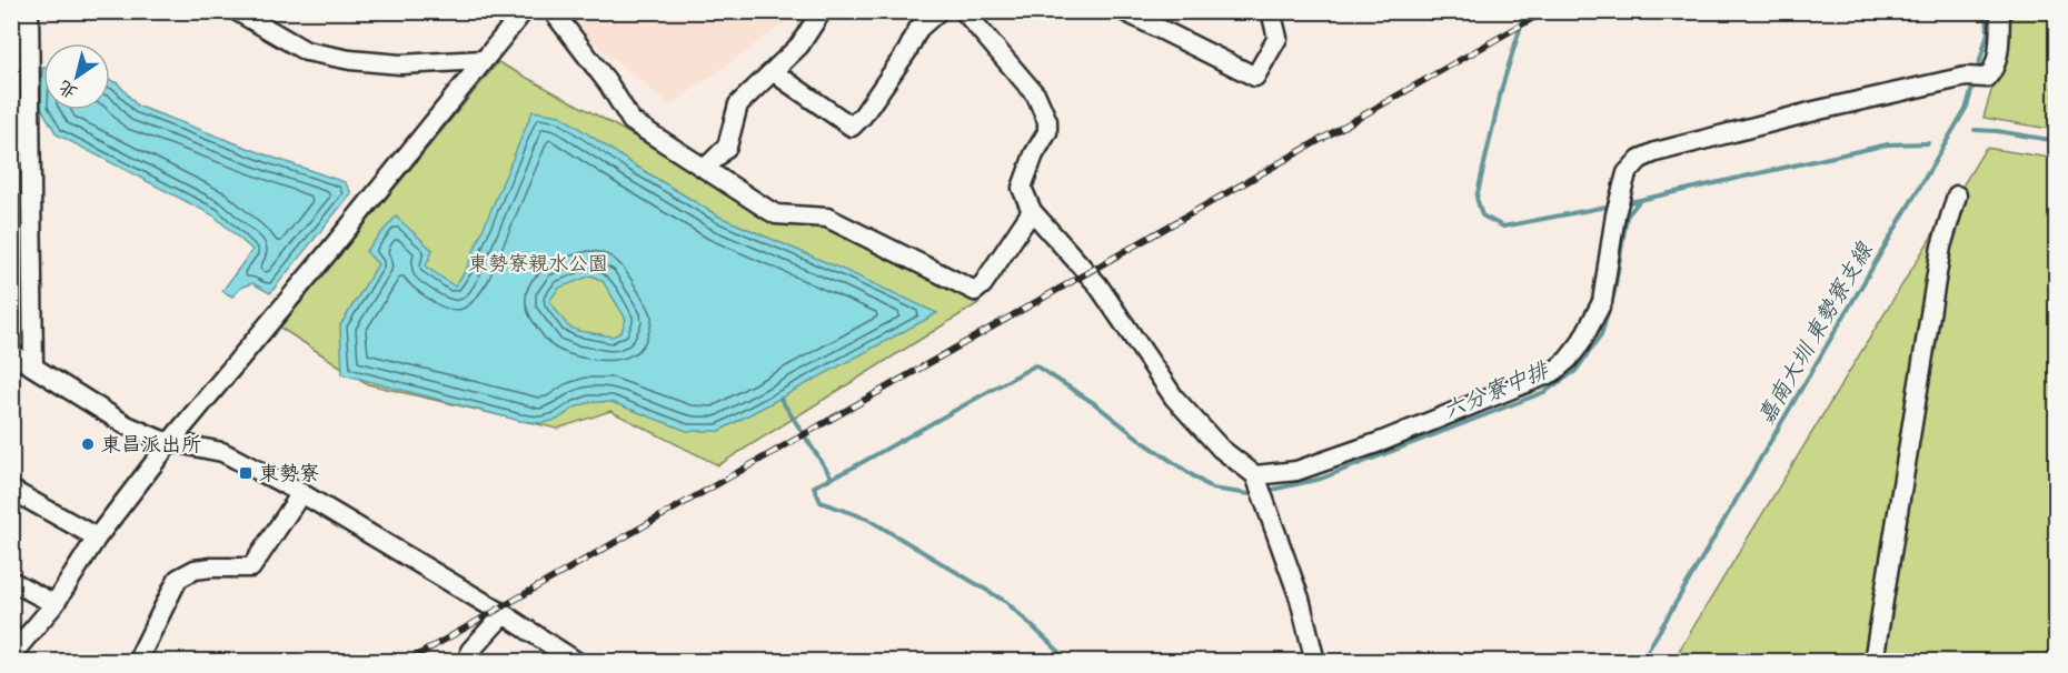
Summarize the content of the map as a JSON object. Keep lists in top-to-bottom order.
{
  "water": ["嘉南大圳 東勢寮支線", "六分寮中排"],
  "parks": ["東勢寮親水公園"],
  "places": {
    "other": ["東昌派出所"],
    "transit": ["東勢寮"]
  },
  "north": "bottom left"
}
